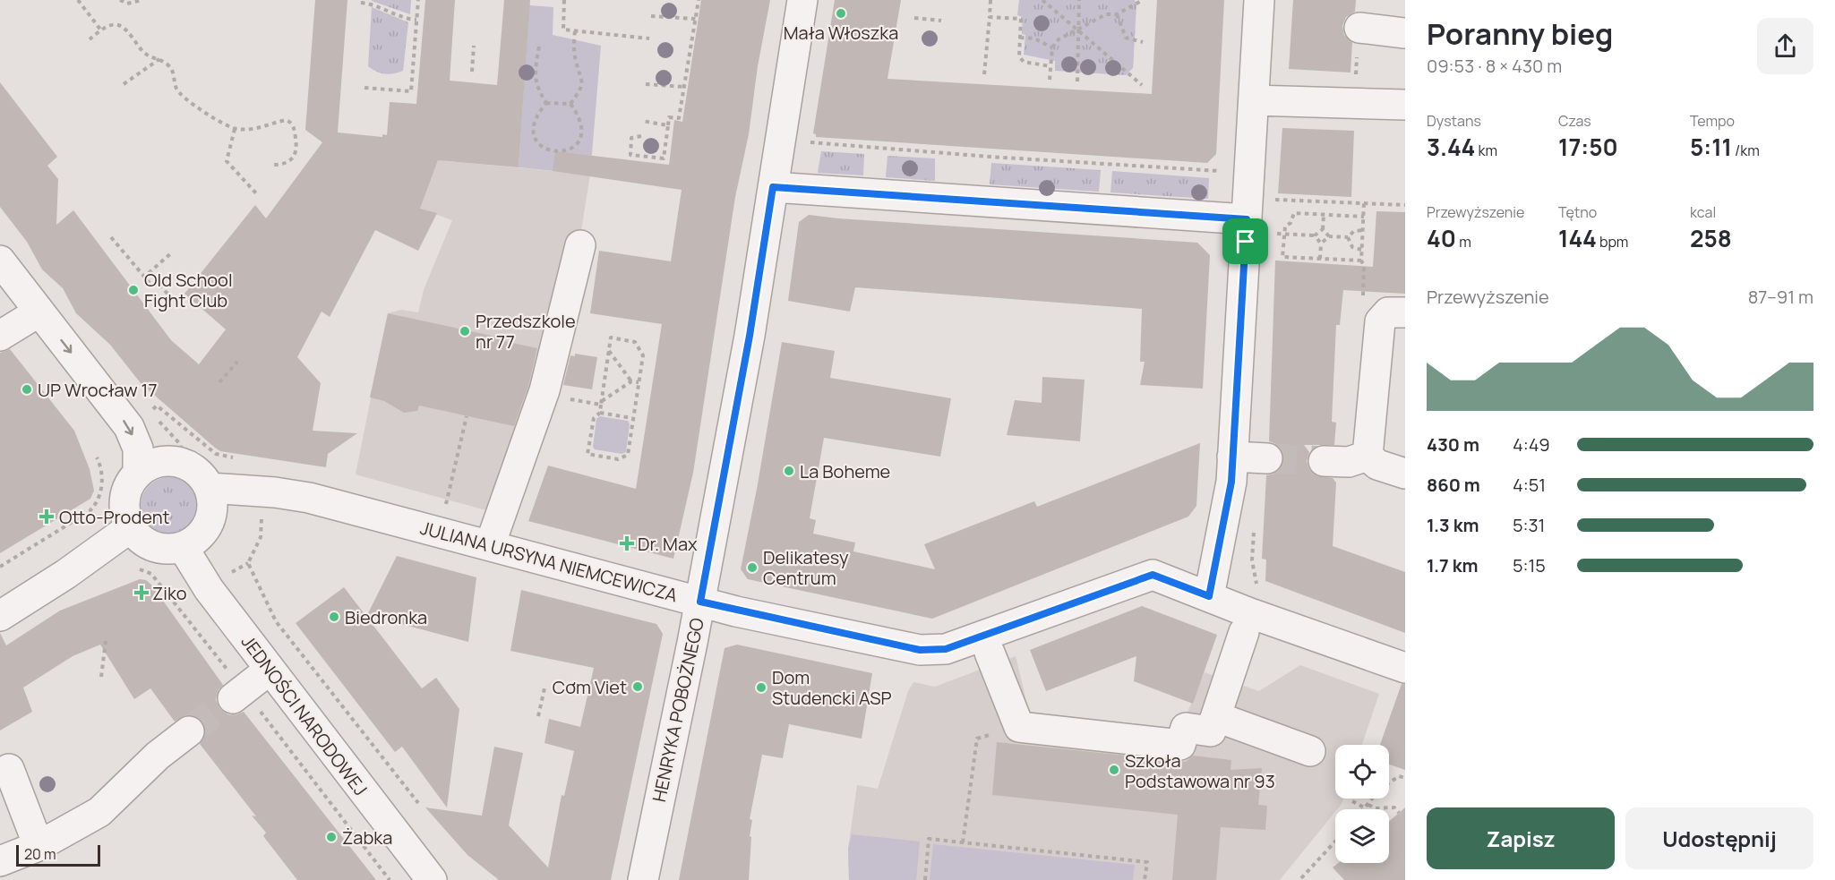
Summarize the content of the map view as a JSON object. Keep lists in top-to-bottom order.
{
  "streets": {
    "street": ["JULIANA URSYNA NIEMCEWICZA", "HENRYKA POBOŻNEGO", "JEDNOŚCI NARODOWEJ"]
  },
  "crossings": [
    ["JULIANA URSYNA NIEMCEWICZA", "HENRYKA POBOŻNEGO"],
    ["JULIANA URSYNA NIEMCEWICZA", "JEDNOŚCI NARODOWEJ"]
  ],
  "places": {
    "other": [
      "Mała Włoszka",
      "Old School Fight Club",
      "Przedszkole nr 77",
      "UP Wrocław 17",
      "La Boheme",
      "Delikatesy Centrum",
      "Biedronka",
      "Cơm Viet",
      "Dom Studencki ASP",
      "Szkoła Podstawowa nr 93",
      "Żabka"
    ],
    "health": ["Otto-Prodent", "Dr. Max", "Ziko"]
  },
  "scale_bar": "20 m",
  "page": {
    "heading": ["Poranny bieg", "09:53 · 8 × 430 m"],
    "stats": [
      ["Dystans", "3.44 km"],
      ["Czas", "17:50"],
      ["Tempo", "5:11 /km"],
      ["Przewyższenie", "40 m"],
      ["Tętno", "144 bpm"],
      ["kcal", "258"]
    ],
    "chart": ["Przewyższenie", "87–91 m"],
    "list": [
      {
        "name": "430 m",
        "note": "4:49"
      },
      {
        "name": "860 m",
        "note": "4:51"
      },
      {
        "name": "1.3 km",
        "note": "5:31"
      },
      {
        "name": "1.7 km",
        "note": "5:15"
      }
    ],
    "buttons": ["Zapisz", "Udostępnij"],
    "scale": "20 m"
  }
}
